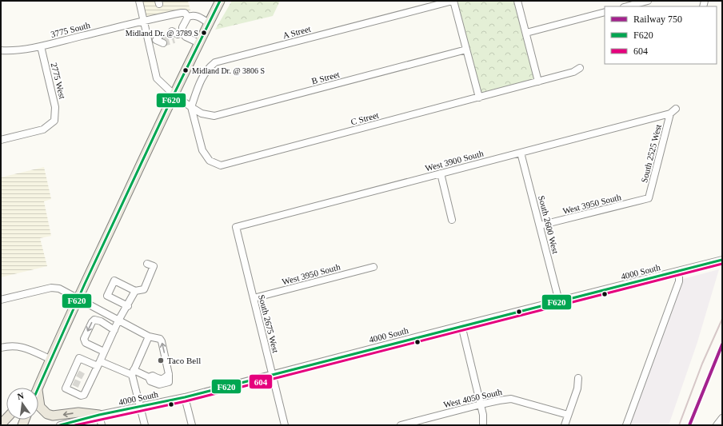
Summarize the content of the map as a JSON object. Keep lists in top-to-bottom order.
{
  "streets": {
    "street": [
      "3775 South",
      "A Street",
      "B Street",
      "2775 West",
      "C Street",
      "South 2525 West",
      "West 3900 South",
      "West 3950 South",
      "South 2600 West",
      "4000 South",
      "South 2675 West",
      "West 4050 South"
    ]
  },
  "crossings": [
    ["3775 South", "2775 West"],
    ["A Street", "B Street"],
    ["A Street", "C Street"],
    ["B Street", "C Street"],
    ["South 2525 West", "West 3900 South"],
    ["South 2525 West", "West 3950 South"],
    ["West 3900 South", "South 2600 West"],
    ["West 3900 South", "South 2675 West"],
    ["West 3950 South", "South 2600 West"],
    ["West 3950 South", "South 2675 West"],
    ["South 2600 West", "4000 South"],
    ["4000 South", "South 2675 West"]
  ],
  "places": ["Midland Dr. @ 3789 S", "Midland Dr. @ 3806 S", "Taco Bell"],
  "lines": ["transit line F620", "transit line 604", "rail line 750"],
  "legend": ["Railway 750", "F620", "604"],
  "north": "top"
}
